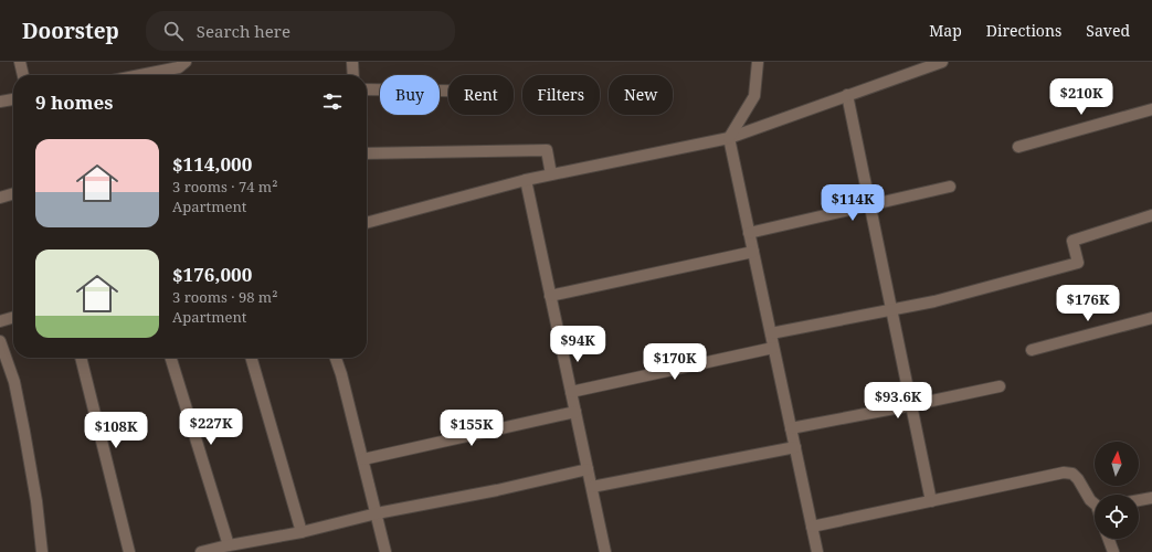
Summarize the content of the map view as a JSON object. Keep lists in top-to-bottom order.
{
  "north": "top",
  "page": {
    "header": "Doorstep",
    "search": "Search here",
    "nav": ["Map", "Directions", "Saved"],
    "chip": [
      "Buy",
      "Rent",
      "Filters",
      "New"
    ],
    "heading": "9 homes",
    "price": [
      "$210K",
      "$114K",
      "$176K",
      "$94K",
      "$170K",
      "$93.6K",
      "$227K",
      "$155K",
      "$108K"
    ],
    "list": [
      {
        "name": "$114,000",
        "note": "3 rooms · 74 m² · Apartment"
      },
      {
        "name": "$176,000",
        "note": "3 rooms · 98 m² · Apartment"
      }
    ]
  }
}
